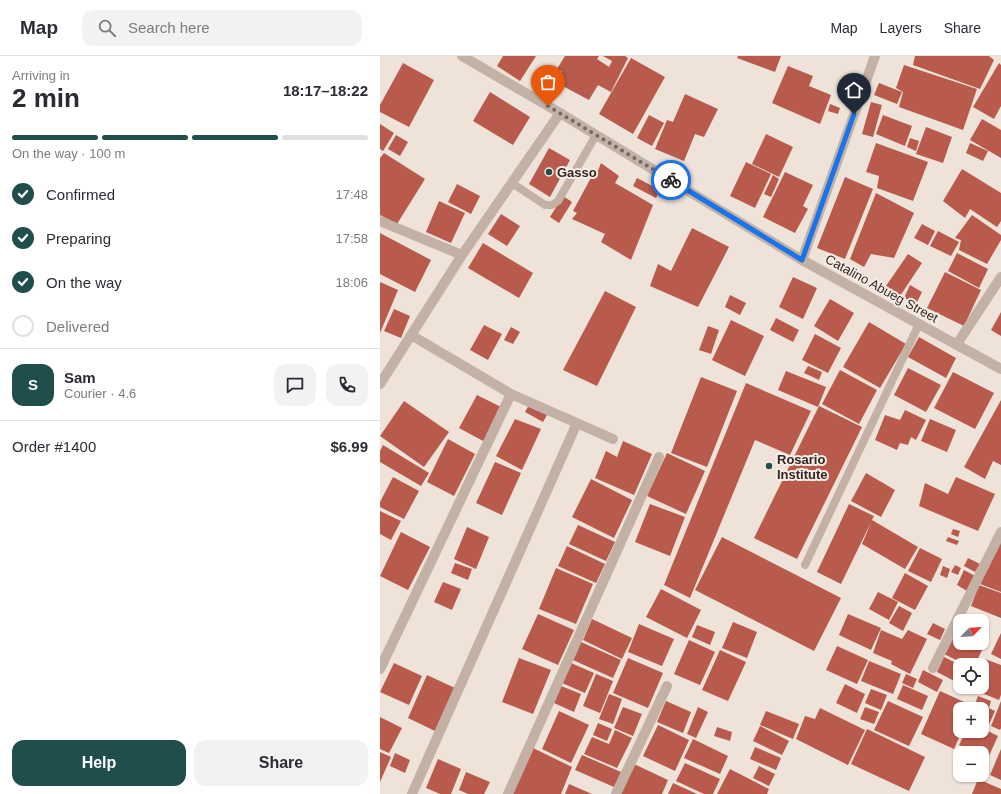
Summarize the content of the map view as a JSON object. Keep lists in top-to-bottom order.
{
  "streets": {
    "street": ["Catalino Abueg Street"]
  },
  "places": ["Gasso", "Rosario Institute"],
  "north": "top right",
  "page": {
    "header": "Map",
    "search": "Search here",
    "nav": ["Map", "Layers", "Share"],
    "heading": ["2 min", "Arriving in", "18:17–18:22"],
    "panel": [
      "Sam",
      "Courier · 4.6",
      "Order #1400",
      "$6.99"
    ],
    "bar": "On the way · 100 m",
    "list": [
      ["Confirmed", "17:48"],
      ["Preparing", "17:58"],
      ["On the way", "18:06"],
      "Delivered"
    ],
    "round": "S",
    "map_buttons": ["+", "−"],
    "buttons": ["Help", "Share"]
  }
}
